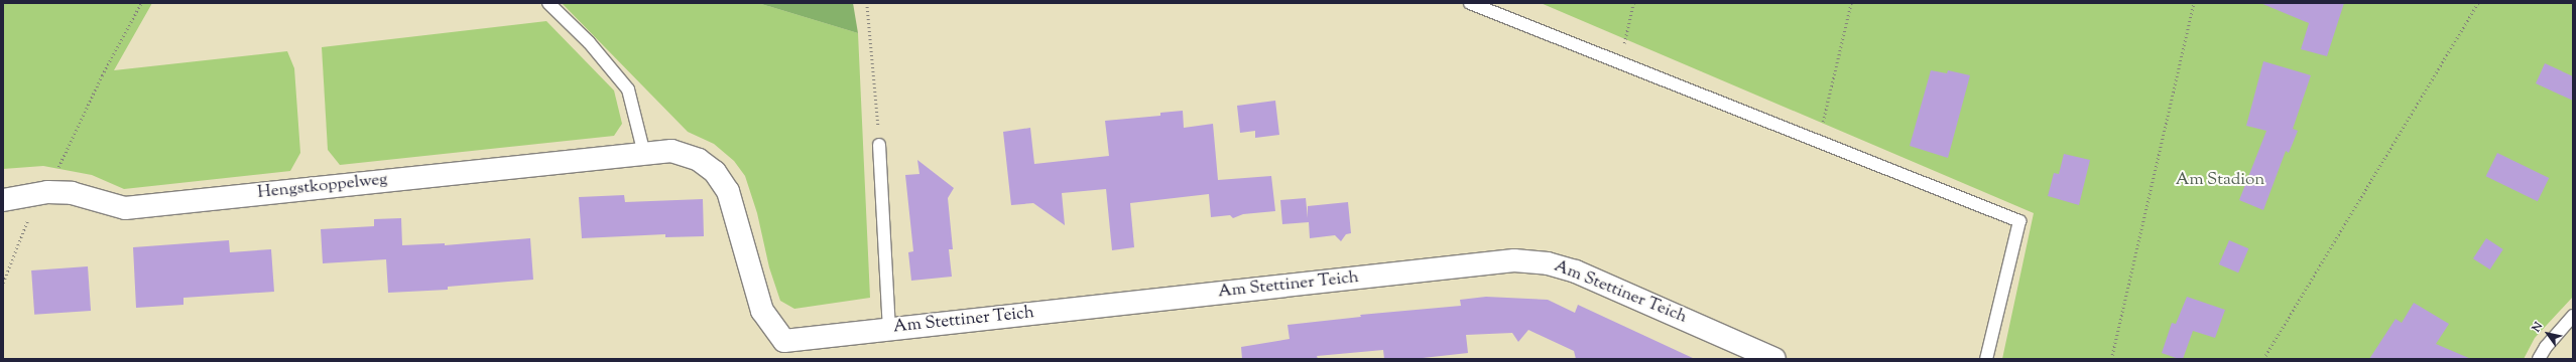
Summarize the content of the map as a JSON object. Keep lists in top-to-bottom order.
{
  "streets": {
    "street": ["Hengstkoppelweg", "Am Stettiner Teich"]
  },
  "crossings": [
    ["Hengstkoppelweg", "Am Stettiner Teich"]
  ],
  "parks": ["Am Stadion"],
  "north": "top left"
}
